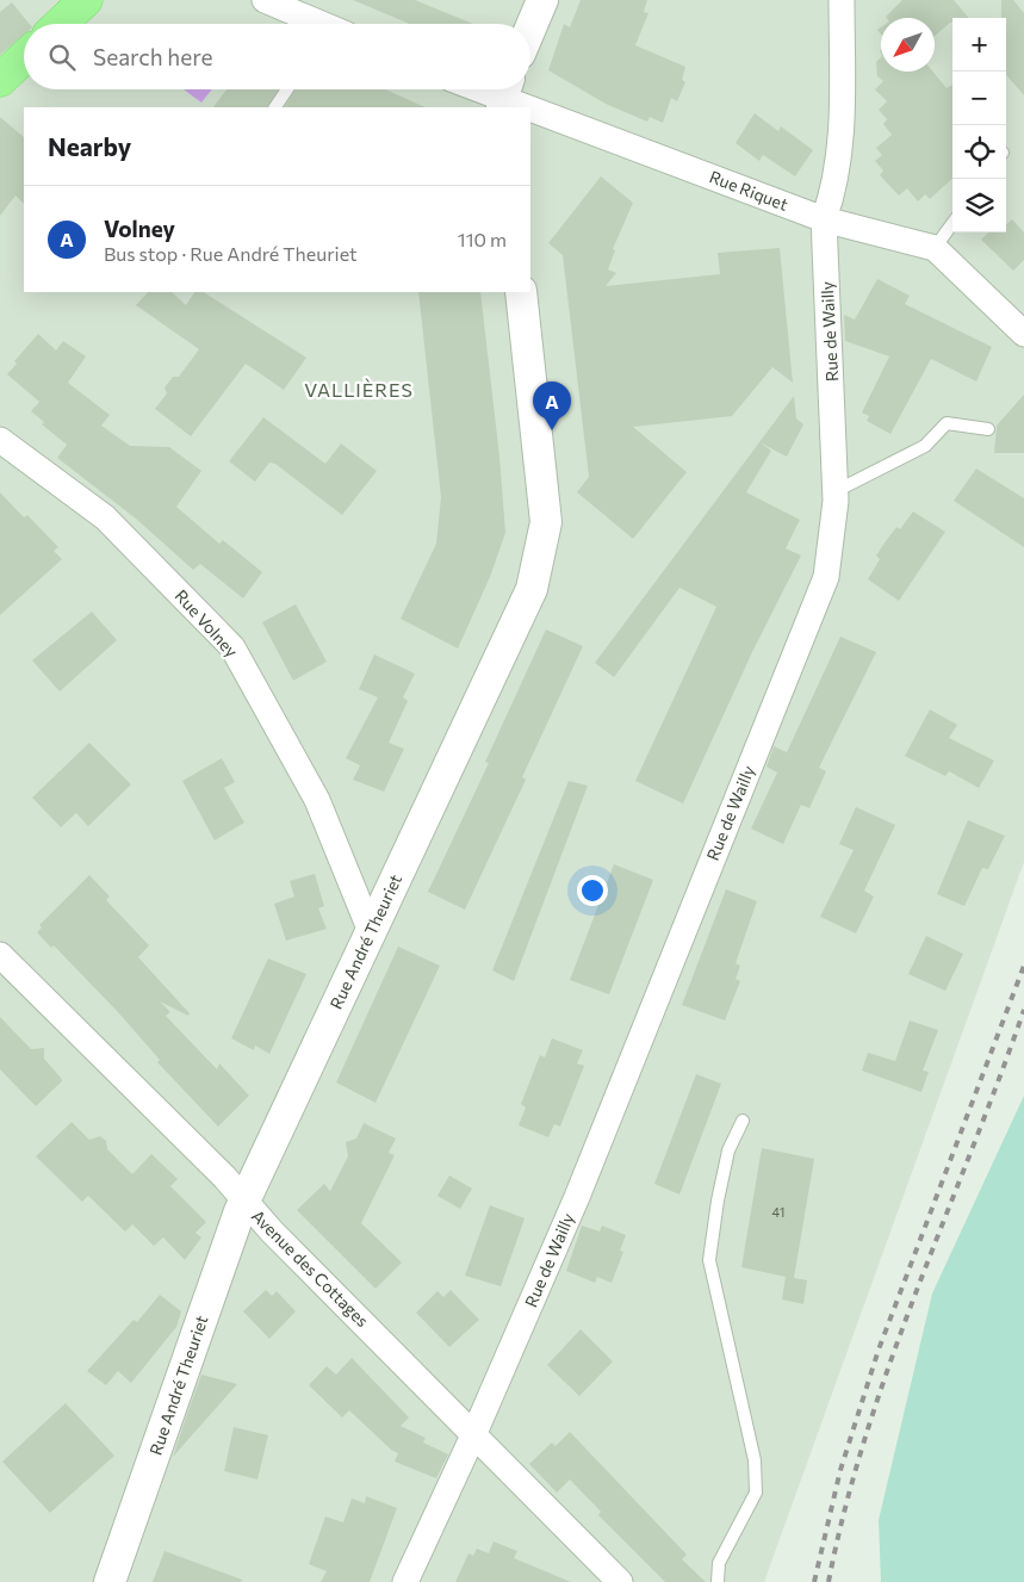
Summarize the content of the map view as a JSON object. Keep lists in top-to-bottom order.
{
  "streets": {
    "street": [
      "Rue Riquet",
      "Rue de Wailly",
      "Rue Volney",
      "Rue André Theuriet",
      "Avenue des Cottages"
    ]
  },
  "crossings": [
    ["Rue Riquet", "Rue de Wailly"],
    ["Rue de Wailly", "Avenue des Cottages"],
    ["Rue Volney", "Rue André Theuriet"],
    ["Rue André Theuriet", "Avenue des Cottages"]
  ],
  "districts": ["VALLIÈRES"],
  "house_numbers": ["41"],
  "north": "bottom left",
  "page": {
    "map_buttons": ["+", "−"],
    "search": "Search here",
    "heading": "Nearby",
    "list": [
      {
        "mark": "A",
        "name": "Volney",
        "note": "Bus stop · Rue André Theuriet",
        "value": "110 m"
      }
    ],
    "pins": "A"
  }
}
